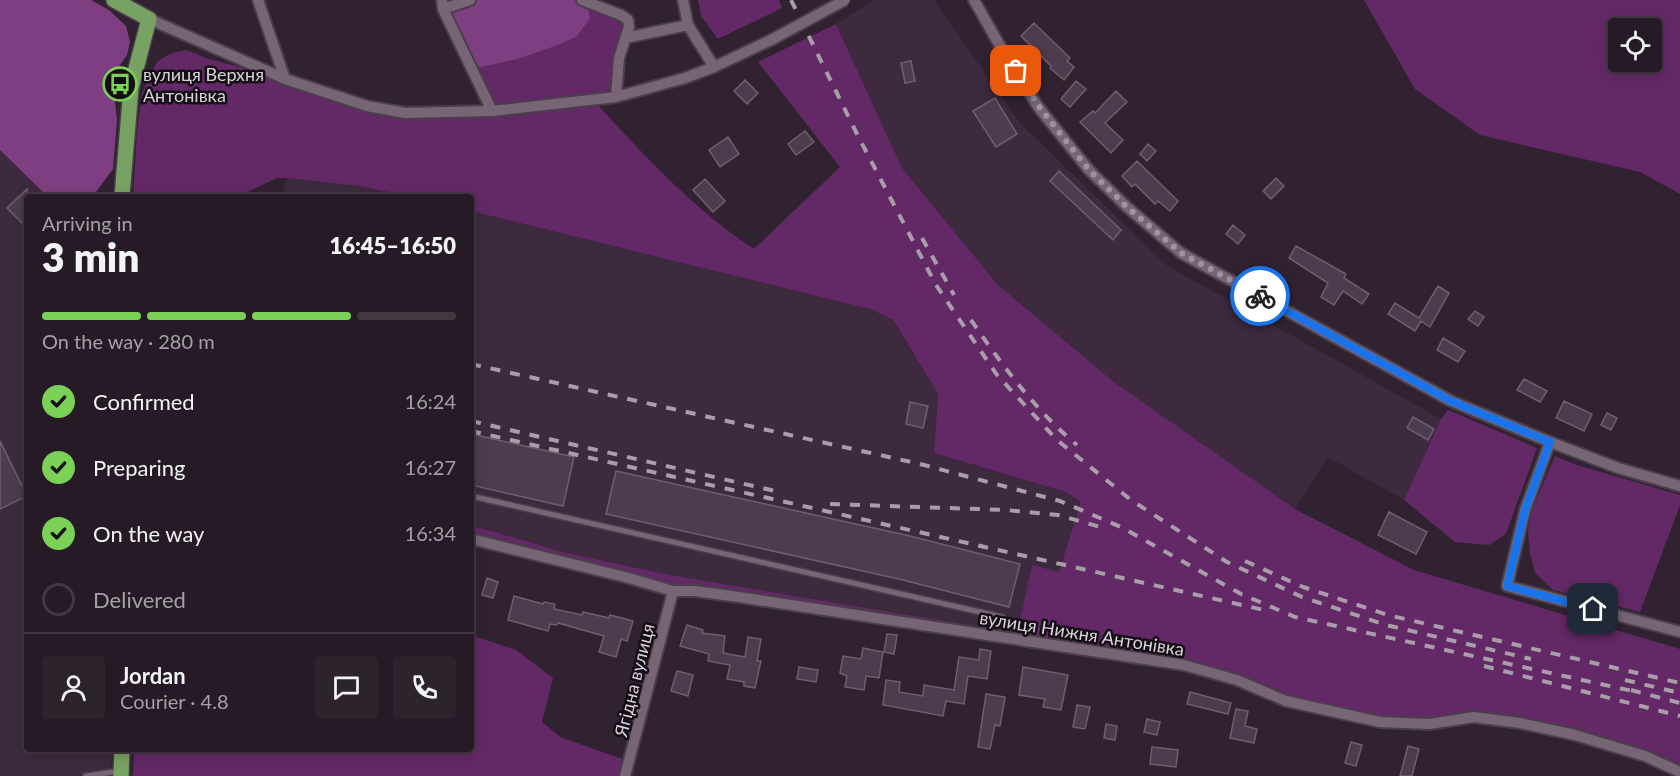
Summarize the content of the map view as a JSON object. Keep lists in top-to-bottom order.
{
  "streets": {
    "street": ["вулиця Нижня Антонівка", "Ягідна вулиця"]
  },
  "crossings": [
    ["вулиця Нижня Антонівка", "Ягідна вулиця"]
  ],
  "places": {
    "bus stop": ["вулиця Верхня Антонівка"]
  },
  "page": {
    "heading": ["3 min", "Arriving in", "16:45–16:50"],
    "panel": ["Jordan", "Courier · 4.8"],
    "bar": "On the way · 280 m",
    "list": [
      ["Confirmed", "16:24"],
      ["Preparing", "16:27"],
      ["On the way", "16:34"],
      "Delivered"
    ]
  }
}
